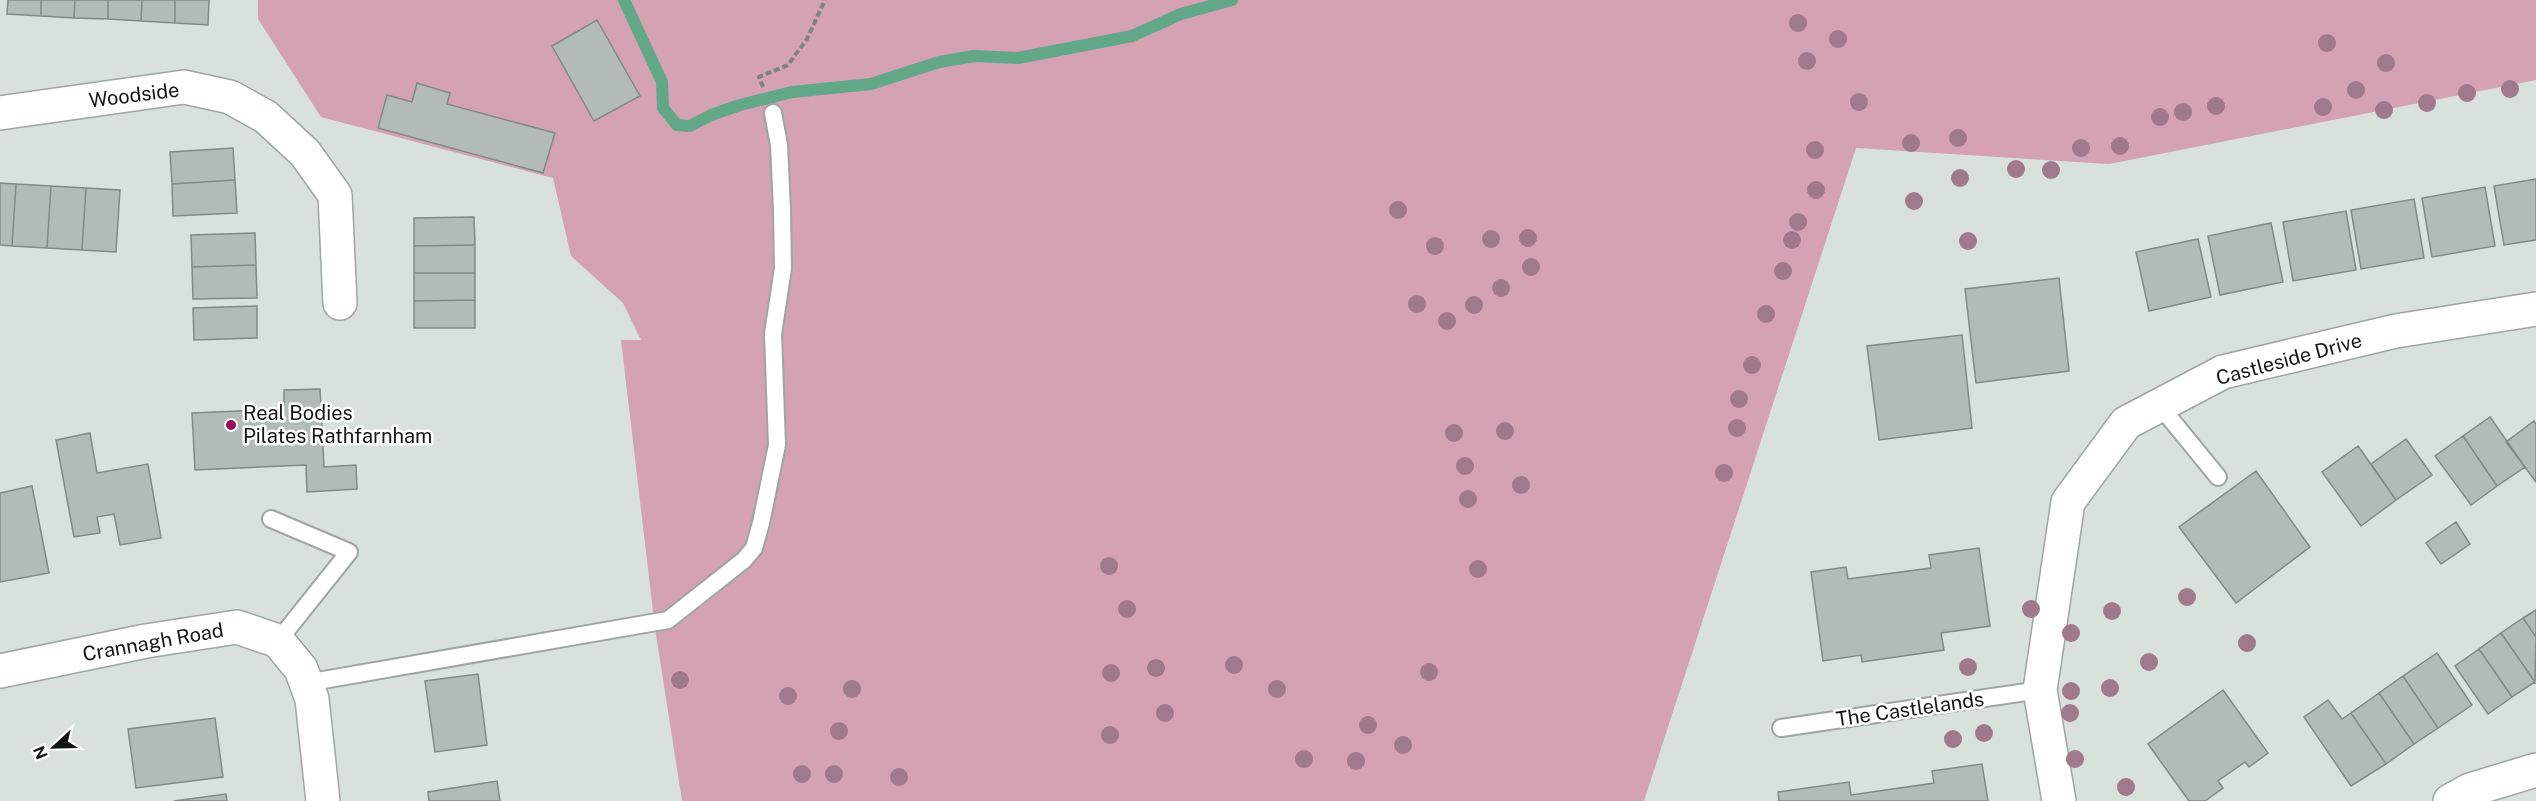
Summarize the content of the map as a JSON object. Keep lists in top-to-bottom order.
{
  "streets": {
    "street": ["Woodside", "Castleside Drive", "Crannagh Road"],
    "lane": ["The Castlelands"]
  },
  "crossings": [
    ["Castleside Drive", "The Castlelands"]
  ],
  "places": ["Real Bodies Pilates Rathfarnham"],
  "north": "left"
}
